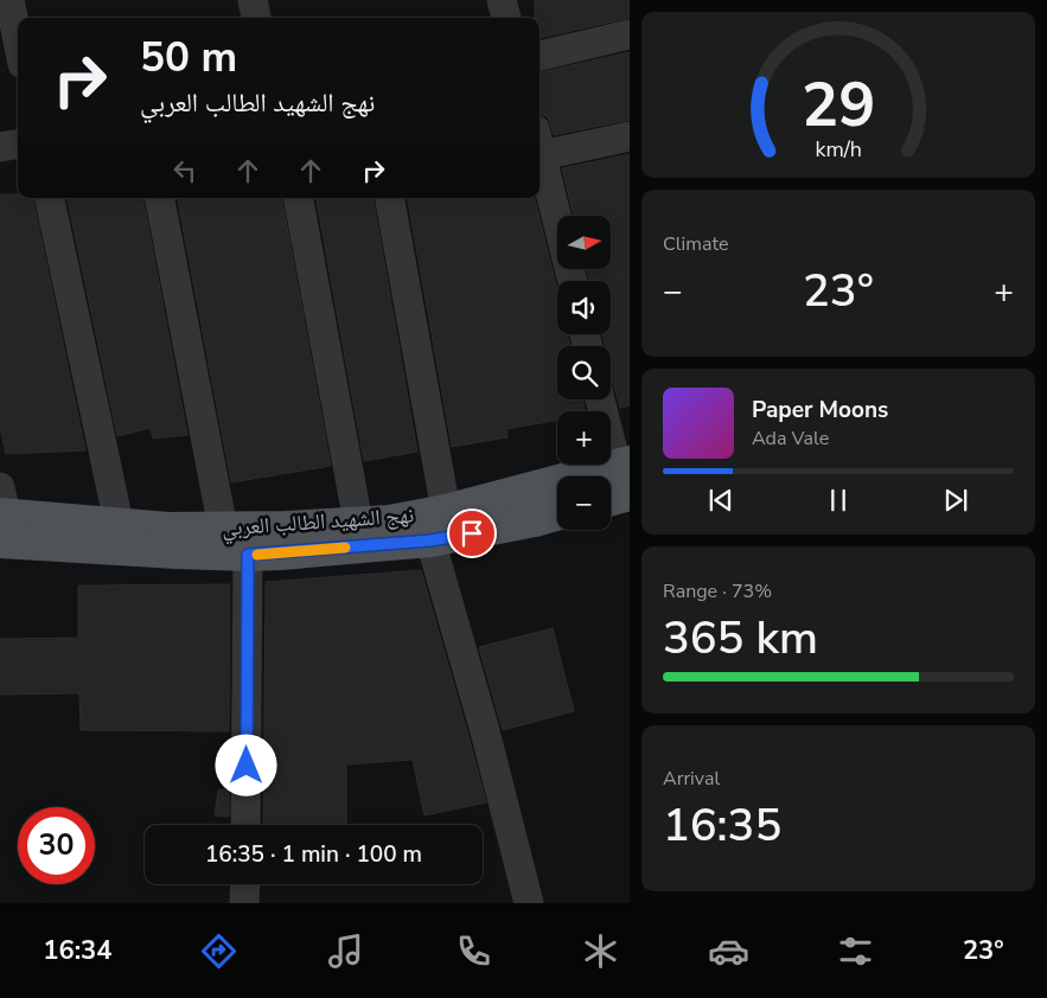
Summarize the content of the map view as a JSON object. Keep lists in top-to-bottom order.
{
  "streets": {
    "main road": ["نهج الشهيد الطالب العربي"]
  },
  "north": "right",
  "page": {
    "turn": ["50 m", "نهج الشهيد الطالب العربي"],
    "tile": [
      "Climate",
      ["Range · 73%", "365 km"],
      ["Arrival", "16:35"]
    ],
    "map_buttons": ["+", "−"],
    "heat": ["−", "23°", "+"],
    "song": ["Paper Moons", "Ada Vale"],
    "limit": "30",
    "trip": "16:35 · 1 min · 100 m",
    "tabs": ["16:34", "23°"],
    "gauge": ["29", "km/h"]
  }
}
